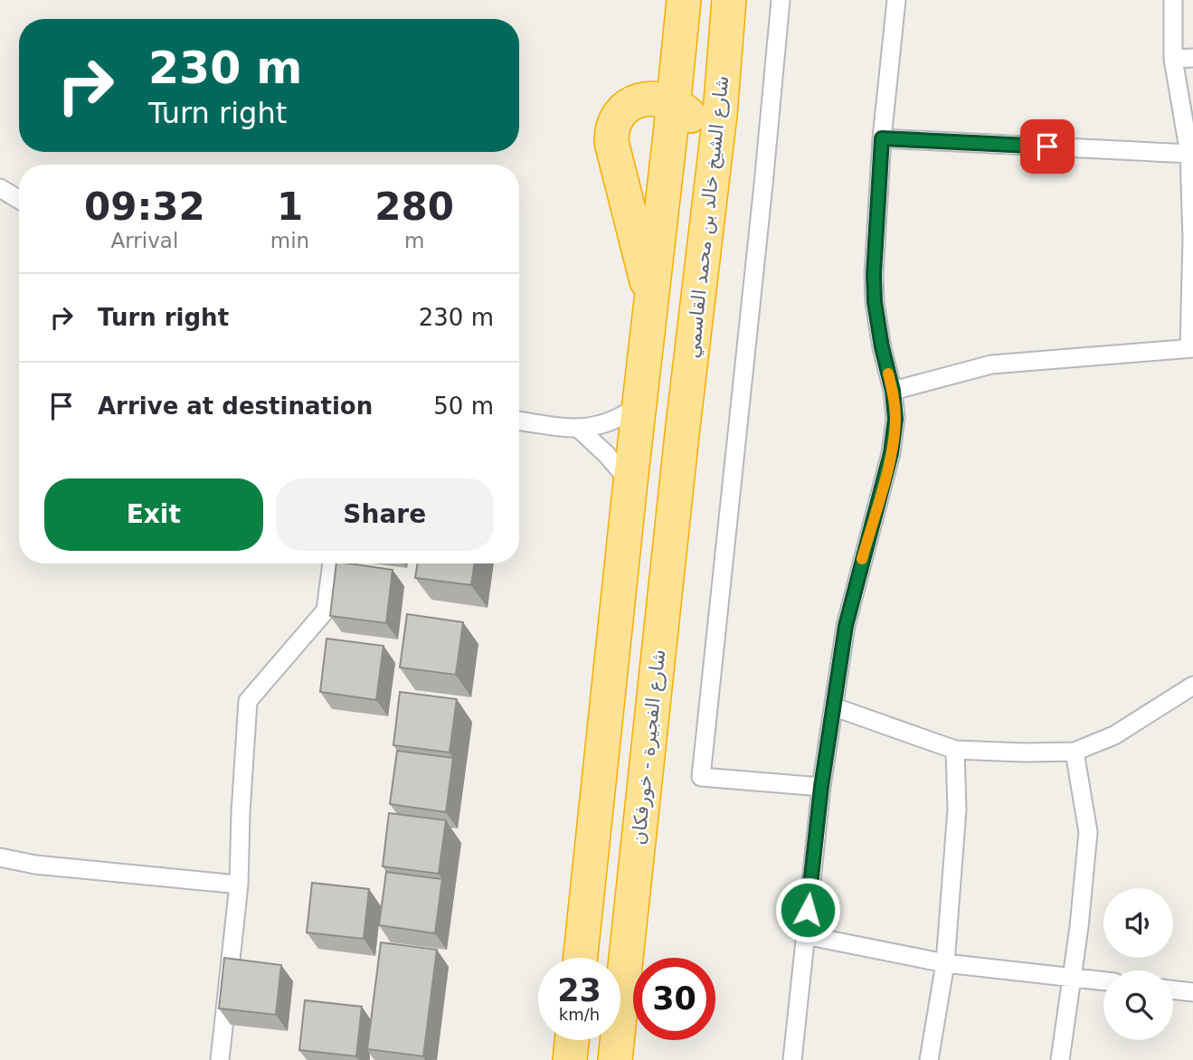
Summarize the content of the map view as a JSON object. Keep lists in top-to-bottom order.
{
  "streets": {
    "highway": ["شارع الشيخ خالد بن محمد القاسمي", "شارع الفجيرة - خورفكان"]
  },
  "crossings": [
    ["شارع الشيخ خالد بن محمد القاسمي", "شارع الفجيرة - خورفكان"]
  ],
  "page": {
    "turn": ["230 m", "Turn right"],
    "eta": [
      "09:32",
      "Arrival",
      "1",
      "min",
      "280",
      "m"
    ],
    "list": [
      {
        "name": "Turn right",
        "value": "230 m"
      },
      {
        "name": "Arrive at destination",
        "value": "50 m"
      }
    ],
    "buttons": ["Exit", "Share"],
    "speed": "23 km/h",
    "limit": "30"
  }
}
